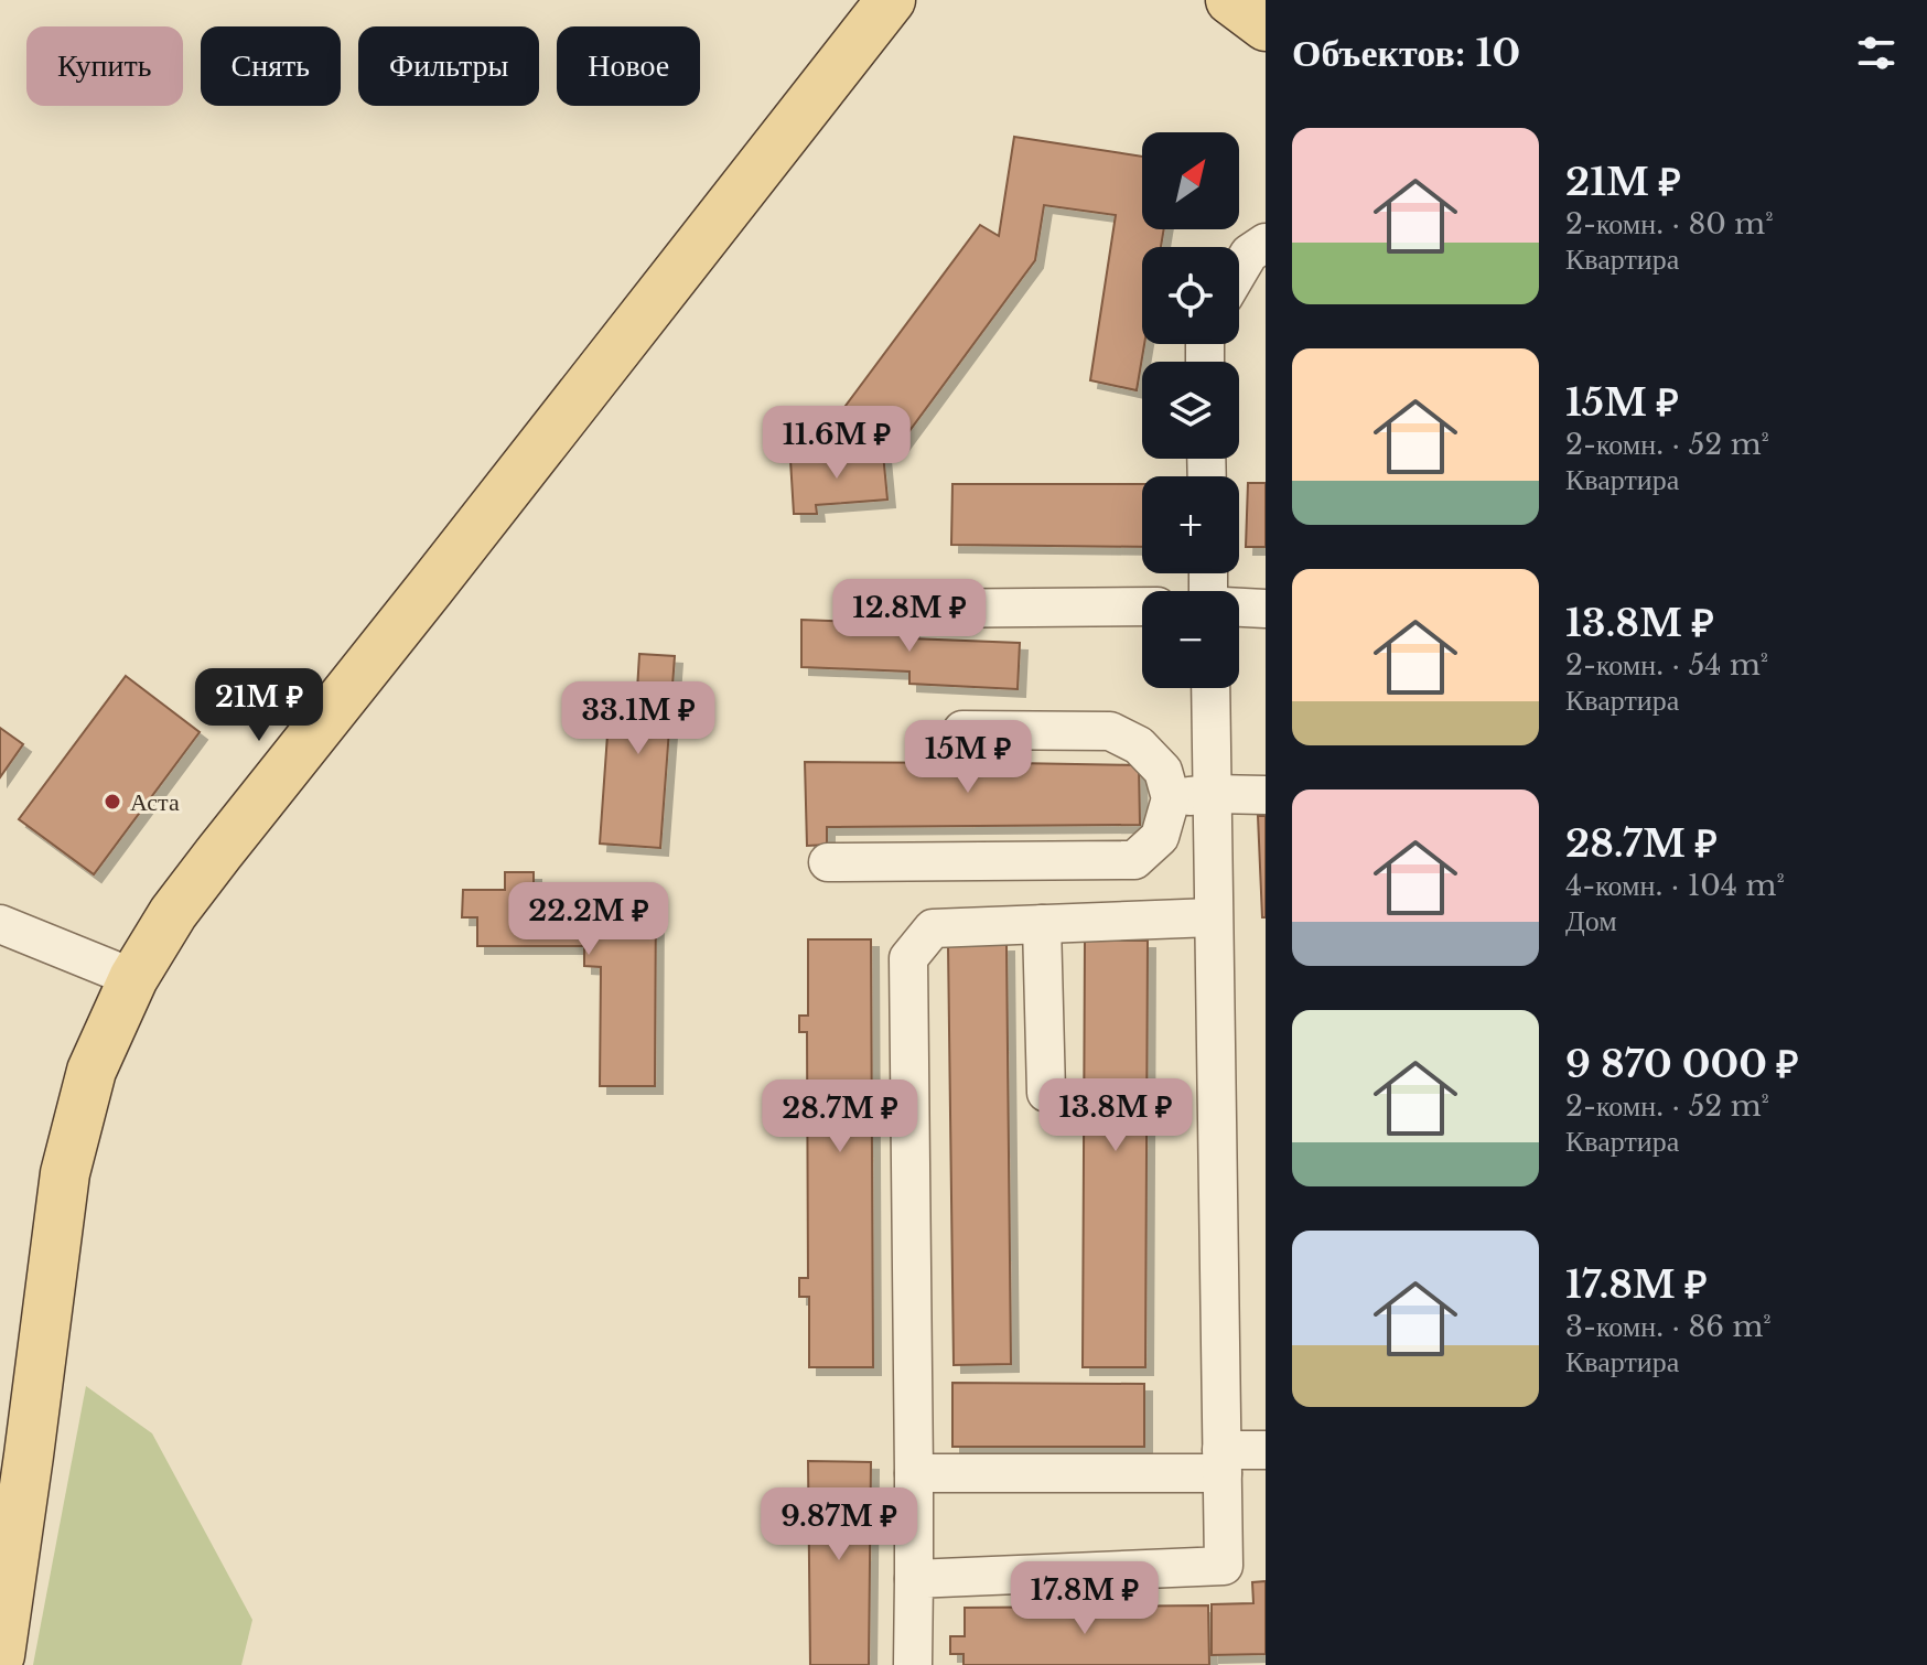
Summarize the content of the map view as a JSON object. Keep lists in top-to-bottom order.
{
  "places": ["Аста"],
  "north": "top right",
  "page": {
    "heading": "Объектов: 10",
    "chip": [
      "Купить",
      "Снять",
      "Фильтры",
      "Новое"
    ],
    "list": [
      {
        "name": "21M ₽",
        "note": "2-комн. · 80 m² · Квартира"
      },
      {
        "name": "15M ₽",
        "note": "2-комн. · 52 m² · Квартира"
      },
      {
        "name": "13.8M ₽",
        "note": "2-комн. · 54 m² · Квартира"
      },
      {
        "name": "28.7M ₽",
        "note": "4-комн. · 104 m² · Дом"
      },
      {
        "name": "9 870 000 ₽",
        "note": "2-комн. · 52 m² · Квартира"
      },
      {
        "name": "17.8M ₽",
        "note": "3-комн. · 86 m² · Квартира"
      }
    ],
    "map_buttons": ["+", "−"],
    "price": [
      "11.6M ₽",
      "12.8M ₽",
      "21M ₽",
      "33.1M ₽",
      "15M ₽",
      "22.2M ₽",
      "13.8M ₽",
      "28.7M ₽",
      "9.87M ₽",
      "17.8M ₽"
    ]
  }
}
